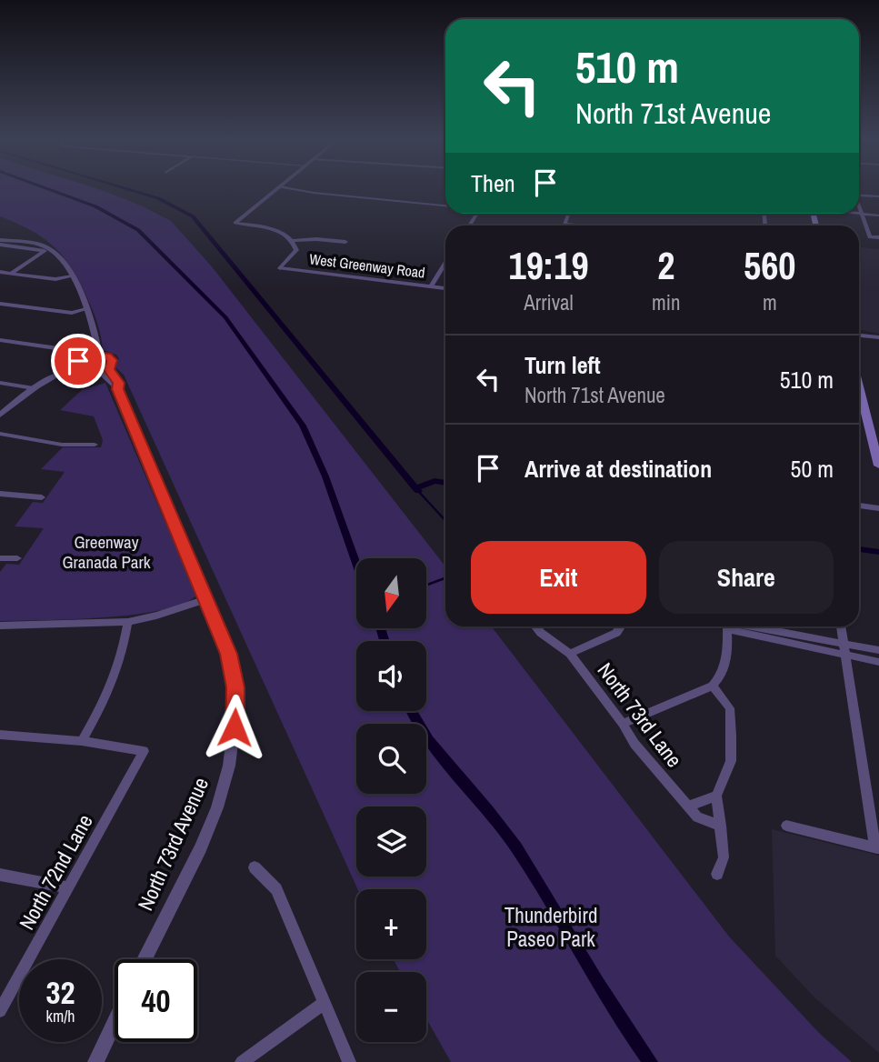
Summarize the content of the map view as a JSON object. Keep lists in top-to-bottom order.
{
  "streets": {
    "street": [
      "West Greenway Road",
      "North 73rd Lane",
      "North 73rd Avenue",
      "North 72nd Lane"
    ]
  },
  "parks": ["Greenway Granada Park", "Thunderbird Paseo Park"],
  "north": "bottom",
  "page": {
    "turn": ["510 m", "North 71st Avenue"],
    "then": "Then",
    "eta": [
      "19:19",
      "Arrival",
      "2",
      "min",
      "560",
      "m"
    ],
    "list": [
      {
        "name": "Turn left",
        "note": "North 71st Avenue",
        "value": "510 m"
      },
      {
        "name": "Arrive at destination",
        "value": "50 m"
      }
    ],
    "buttons": ["Exit", "Share"],
    "map_buttons": ["+", "−"],
    "speed": "32 km/h",
    "limit": "40"
  }
}
